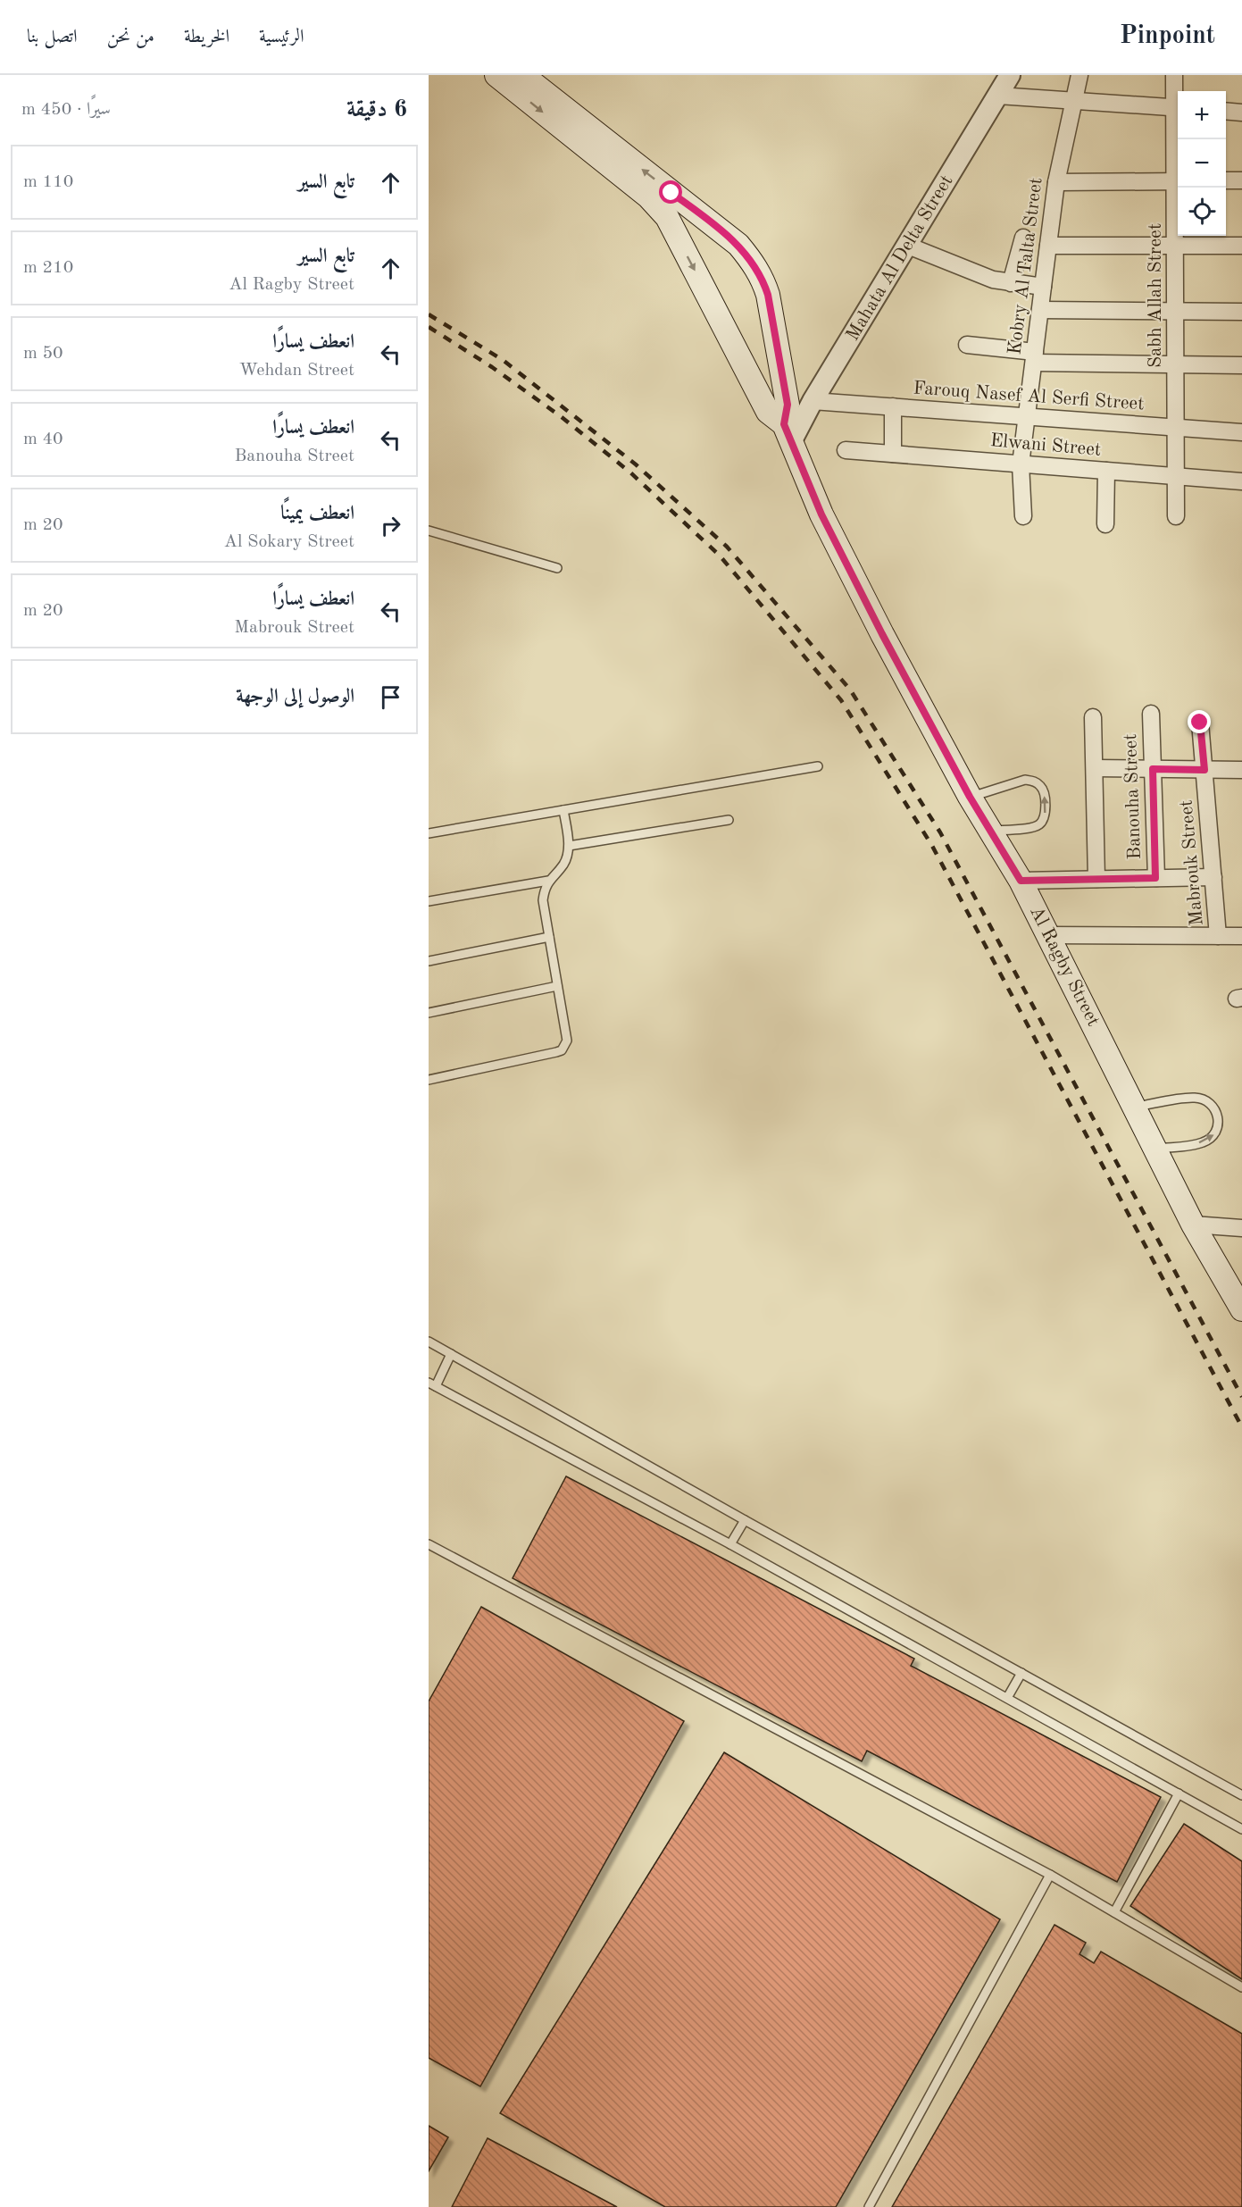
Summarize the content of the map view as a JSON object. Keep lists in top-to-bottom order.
{
  "streets": {
    "main road": ["Al Ragby Street"],
    "street": [
      "Mahata Al Delta Street",
      "Kobry Al Talta Street",
      "Sabh Allah Street",
      "Farouq Nasef Al Serfi Street",
      "Elwani Street",
      "Banouha Street",
      "Mabrouk Street"
    ]
  },
  "crossings": [
    ["Mahata Al Delta Street", "Farouq Nasef Al Serfi Street"],
    ["Mahata Al Delta Street", "Al Ragby Street"],
    ["Kobry Al Talta Street", "Farouq Nasef Al Serfi Street"],
    ["Kobry Al Talta Street", "Elwani Street"],
    ["Sabh Allah Street", "Farouq Nasef Al Serfi Street"],
    ["Sabh Allah Street", "Elwani Street"]
  ],
  "page": {
    "header": "Pinpoint",
    "nav": [
      "الرئيسية",
      "الخريطة",
      "من نحن",
      "اتصل بنا"
    ],
    "heading": ["6 دقيقة", "سيرًا · 450 m"],
    "map_buttons": ["+", "−"],
    "list": [
      ["تابع السير", "110 m"],
      ["تابع السير", "Al Ragby Street", "210 m"],
      ["انعطف يسارًا", "Wehdan Street", "50 m"],
      ["انعطف يسارًا", "Banouha Street", "40 m"],
      ["انعطف يمينًا", "Al Sokary Street", "20 m"],
      ["انعطف يسارًا", "Mabrouk Street", "20 m"],
      "الوصول إلى الوجهة"
    ]
  }
}
